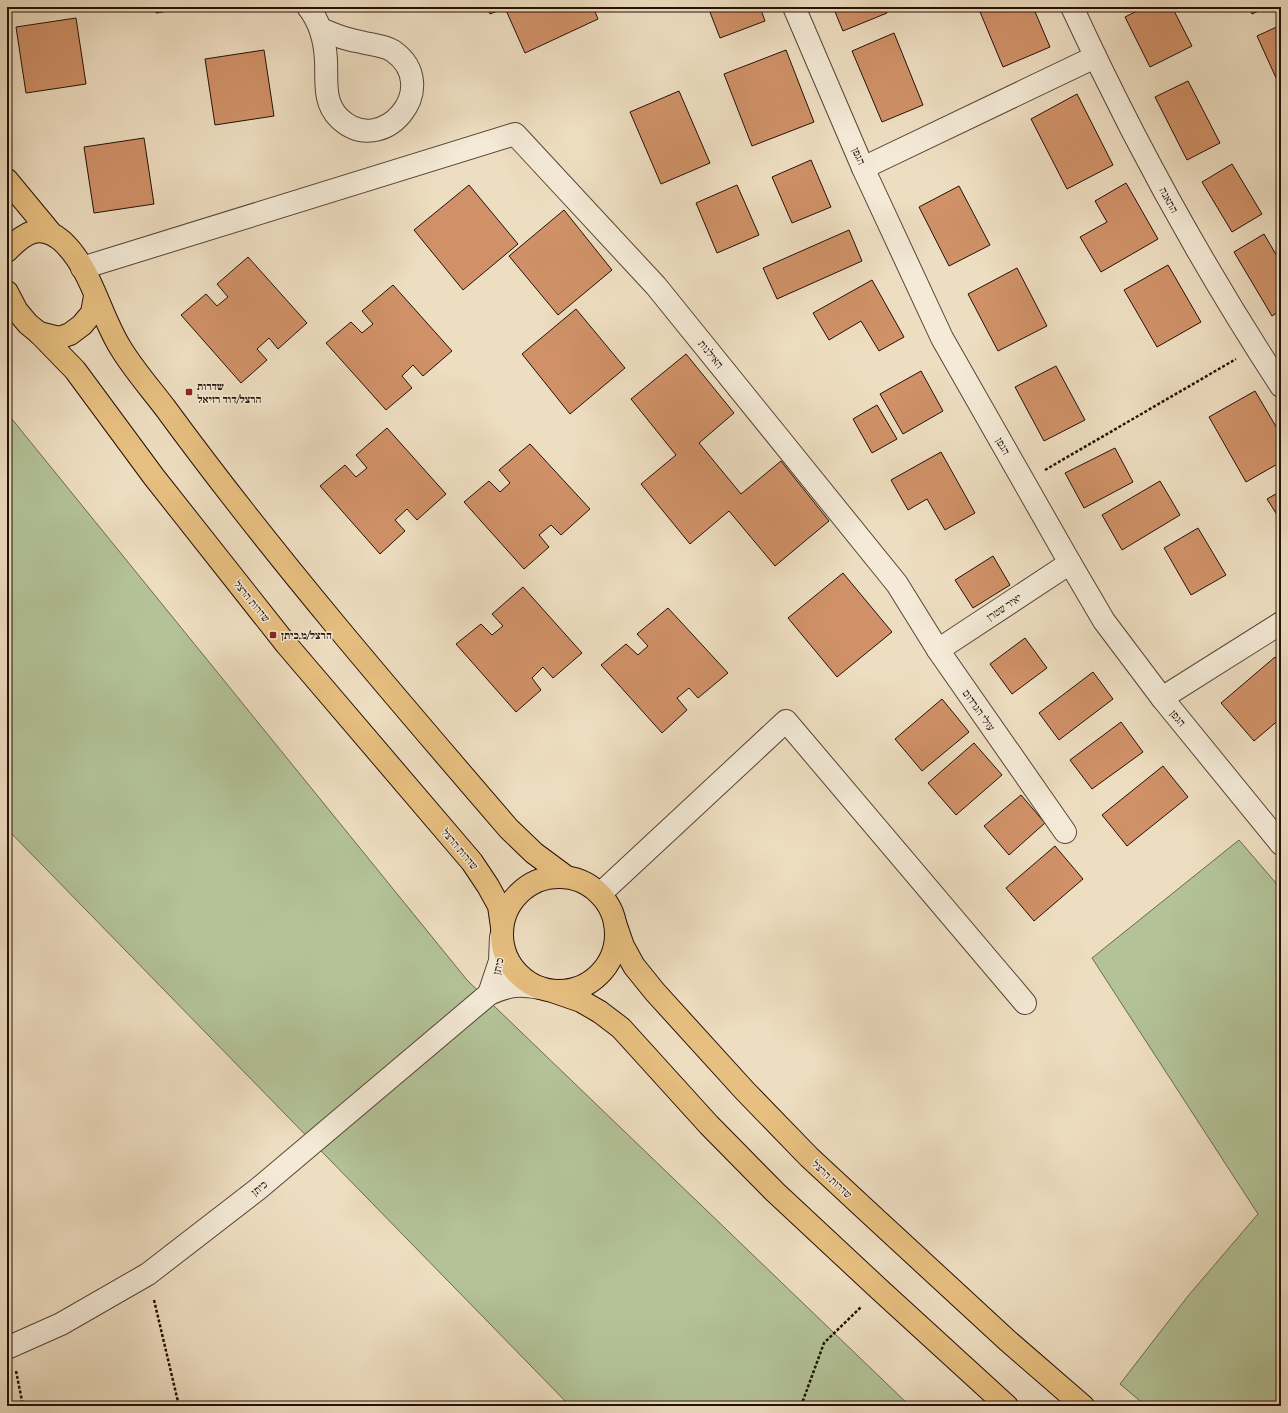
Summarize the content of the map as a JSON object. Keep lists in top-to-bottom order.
{
  "streets": {
    "main road": ["שדרות הרצל"],
    "street": [
      "הגפן",
      "התאנה",
      "האילנות",
      "יאיר שטרן",
      "עולי הגרדום",
      "כיתן"
    ]
  },
  "crossings": [
    ["הגפן", "יאיר שטרן"],
    ["האילנות", "עולי הגרדום"],
    ["שדרות הרצל", "כיתן"],
    ["יאיר שטרן", "עולי הגרדום"]
  ],
  "places": {
    "transit": ["שדרות הרצל/דוד רזיאל", "הרצל/מ.כיתן"]
  }
}
